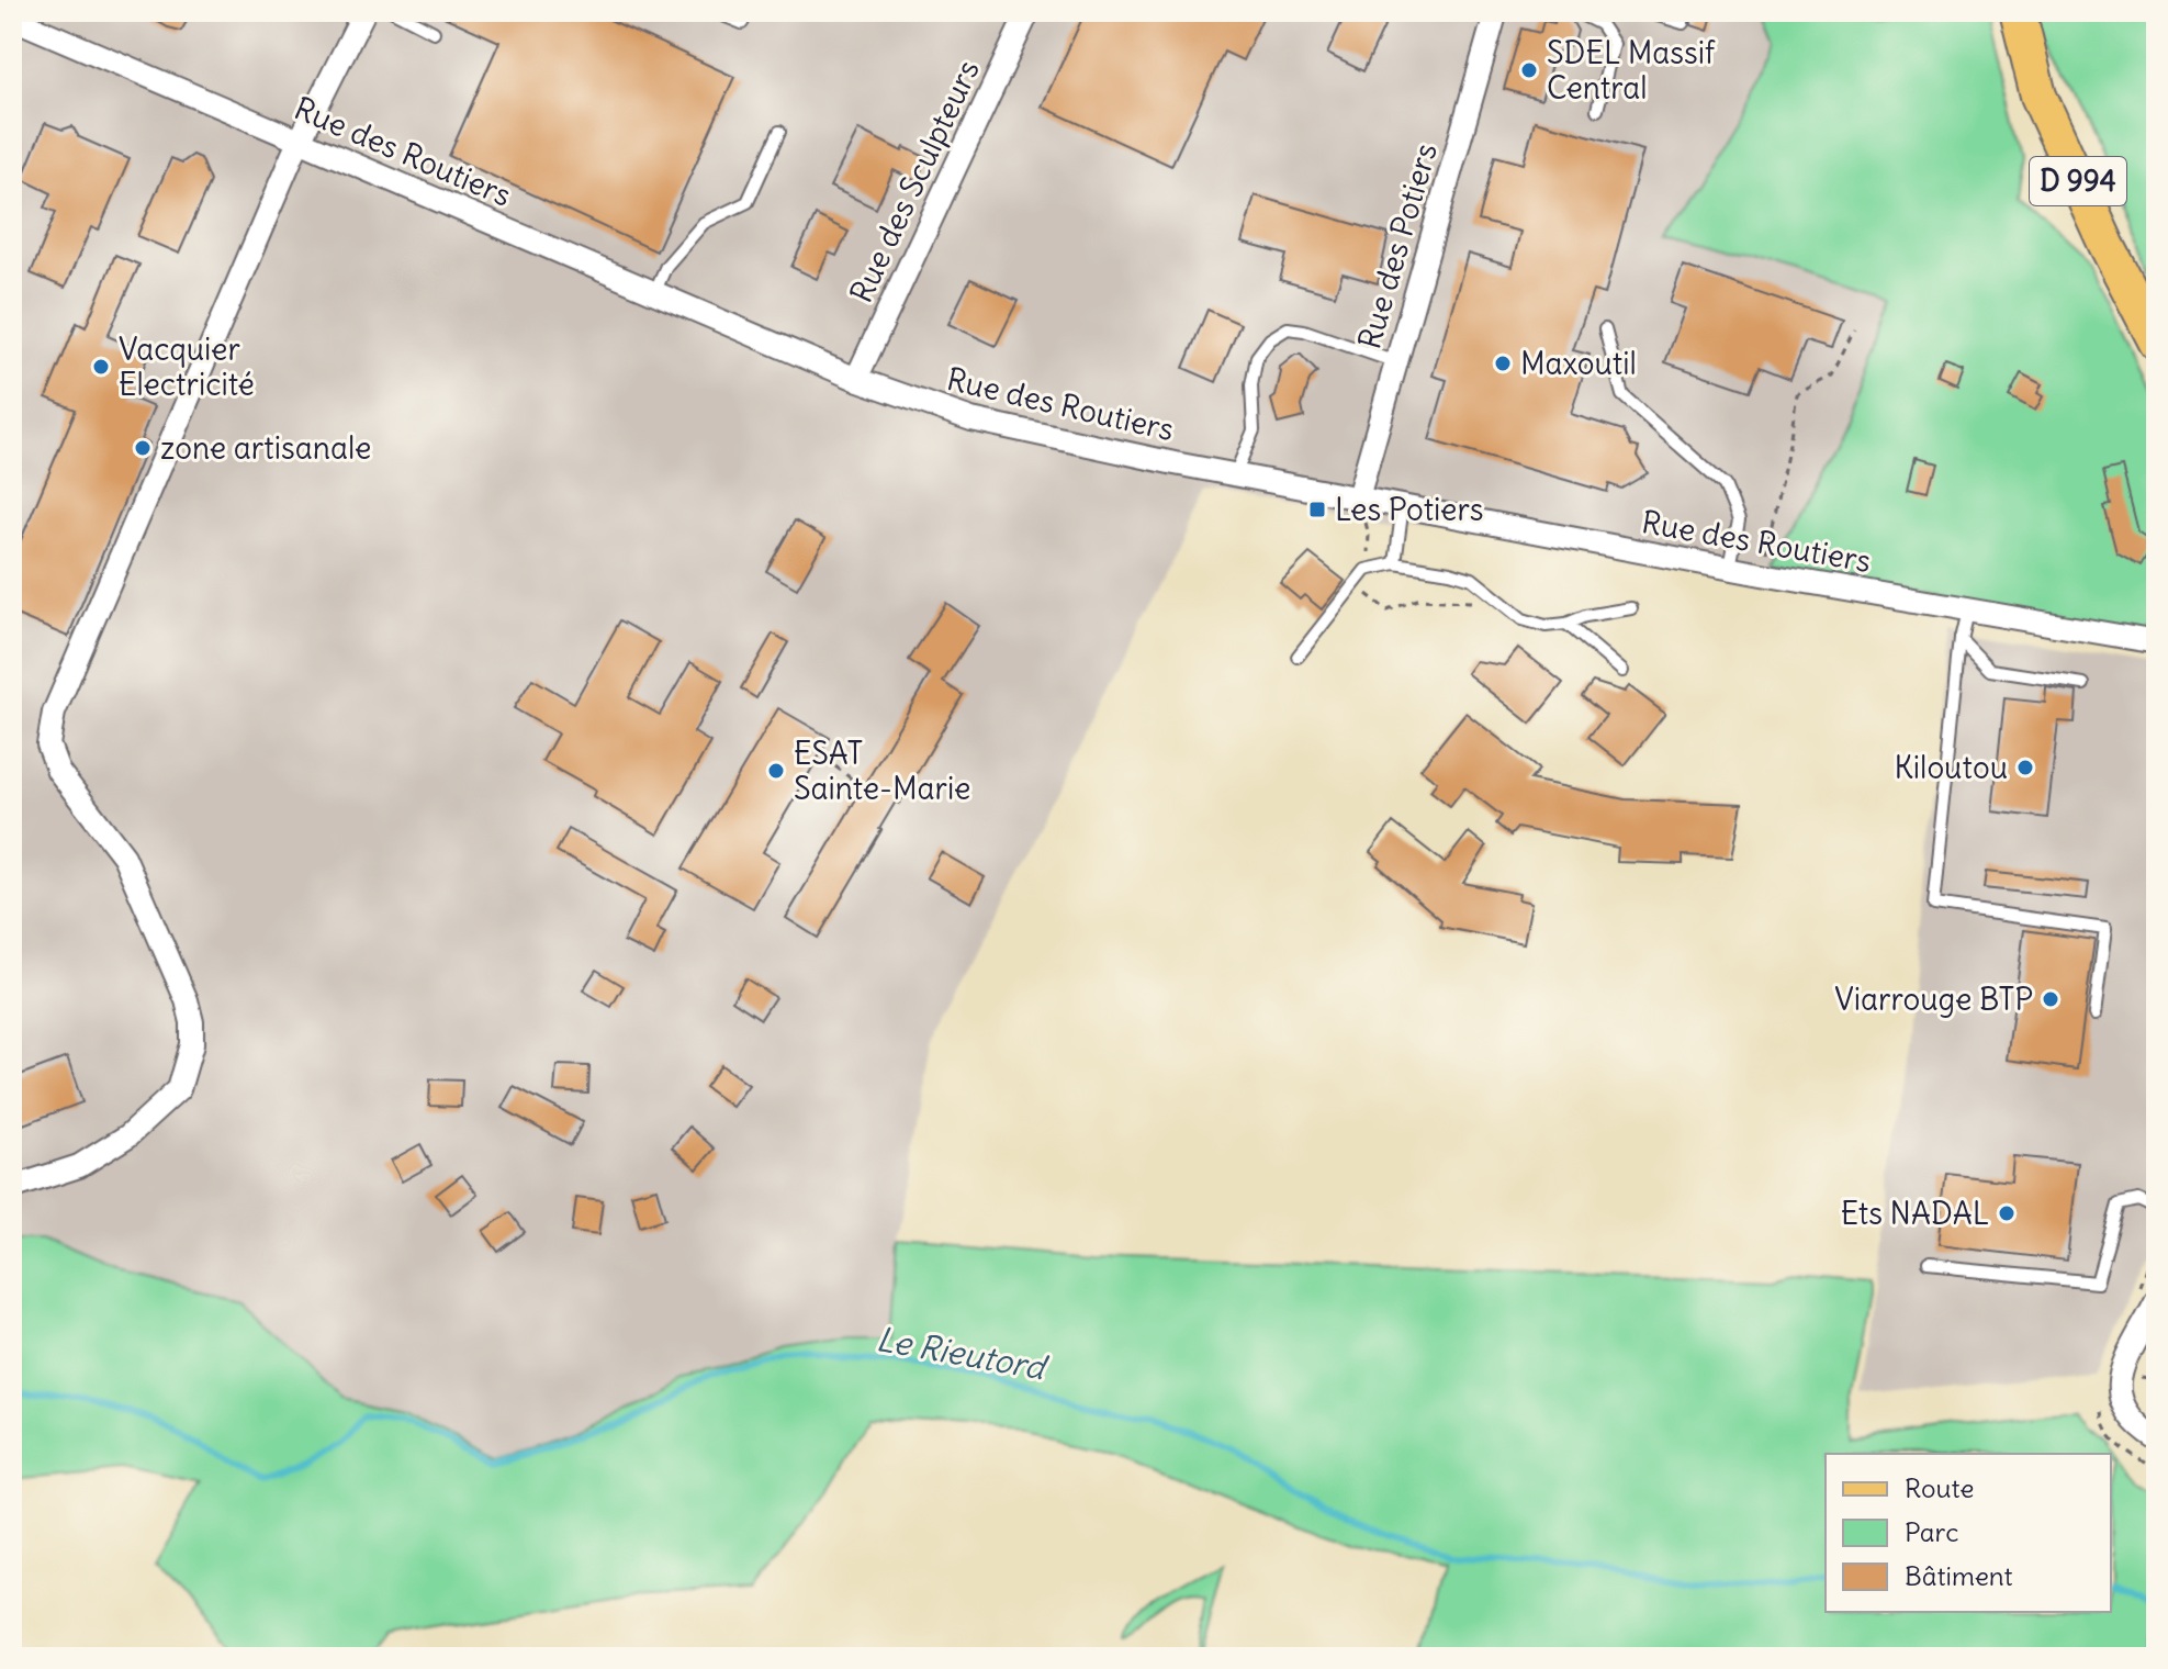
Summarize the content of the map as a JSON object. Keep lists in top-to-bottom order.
{
  "streets": {
    "main road": ["D 994"],
    "street": ["Rue des Routiers", "Rue des Sculpteurs", "Rue des Potiers"]
  },
  "crossings": [
    ["Rue des Routiers", "Rue des Sculpteurs"],
    ["Rue des Routiers", "Rue des Potiers"]
  ],
  "water": ["Le Rieutord"],
  "places": {
    "other": [
      "SDEL Massif Central",
      "Maxoutil",
      "Vacquier Electricité",
      "zone artisanale",
      "Kiloutou",
      "ESAT Sainte-Marie",
      "Viarrouge BTP",
      "Ets NADAL"
    ],
    "transit": ["Les Potiers"]
  },
  "legend": ["Route", "Parc", "Bâtiment"]
}
